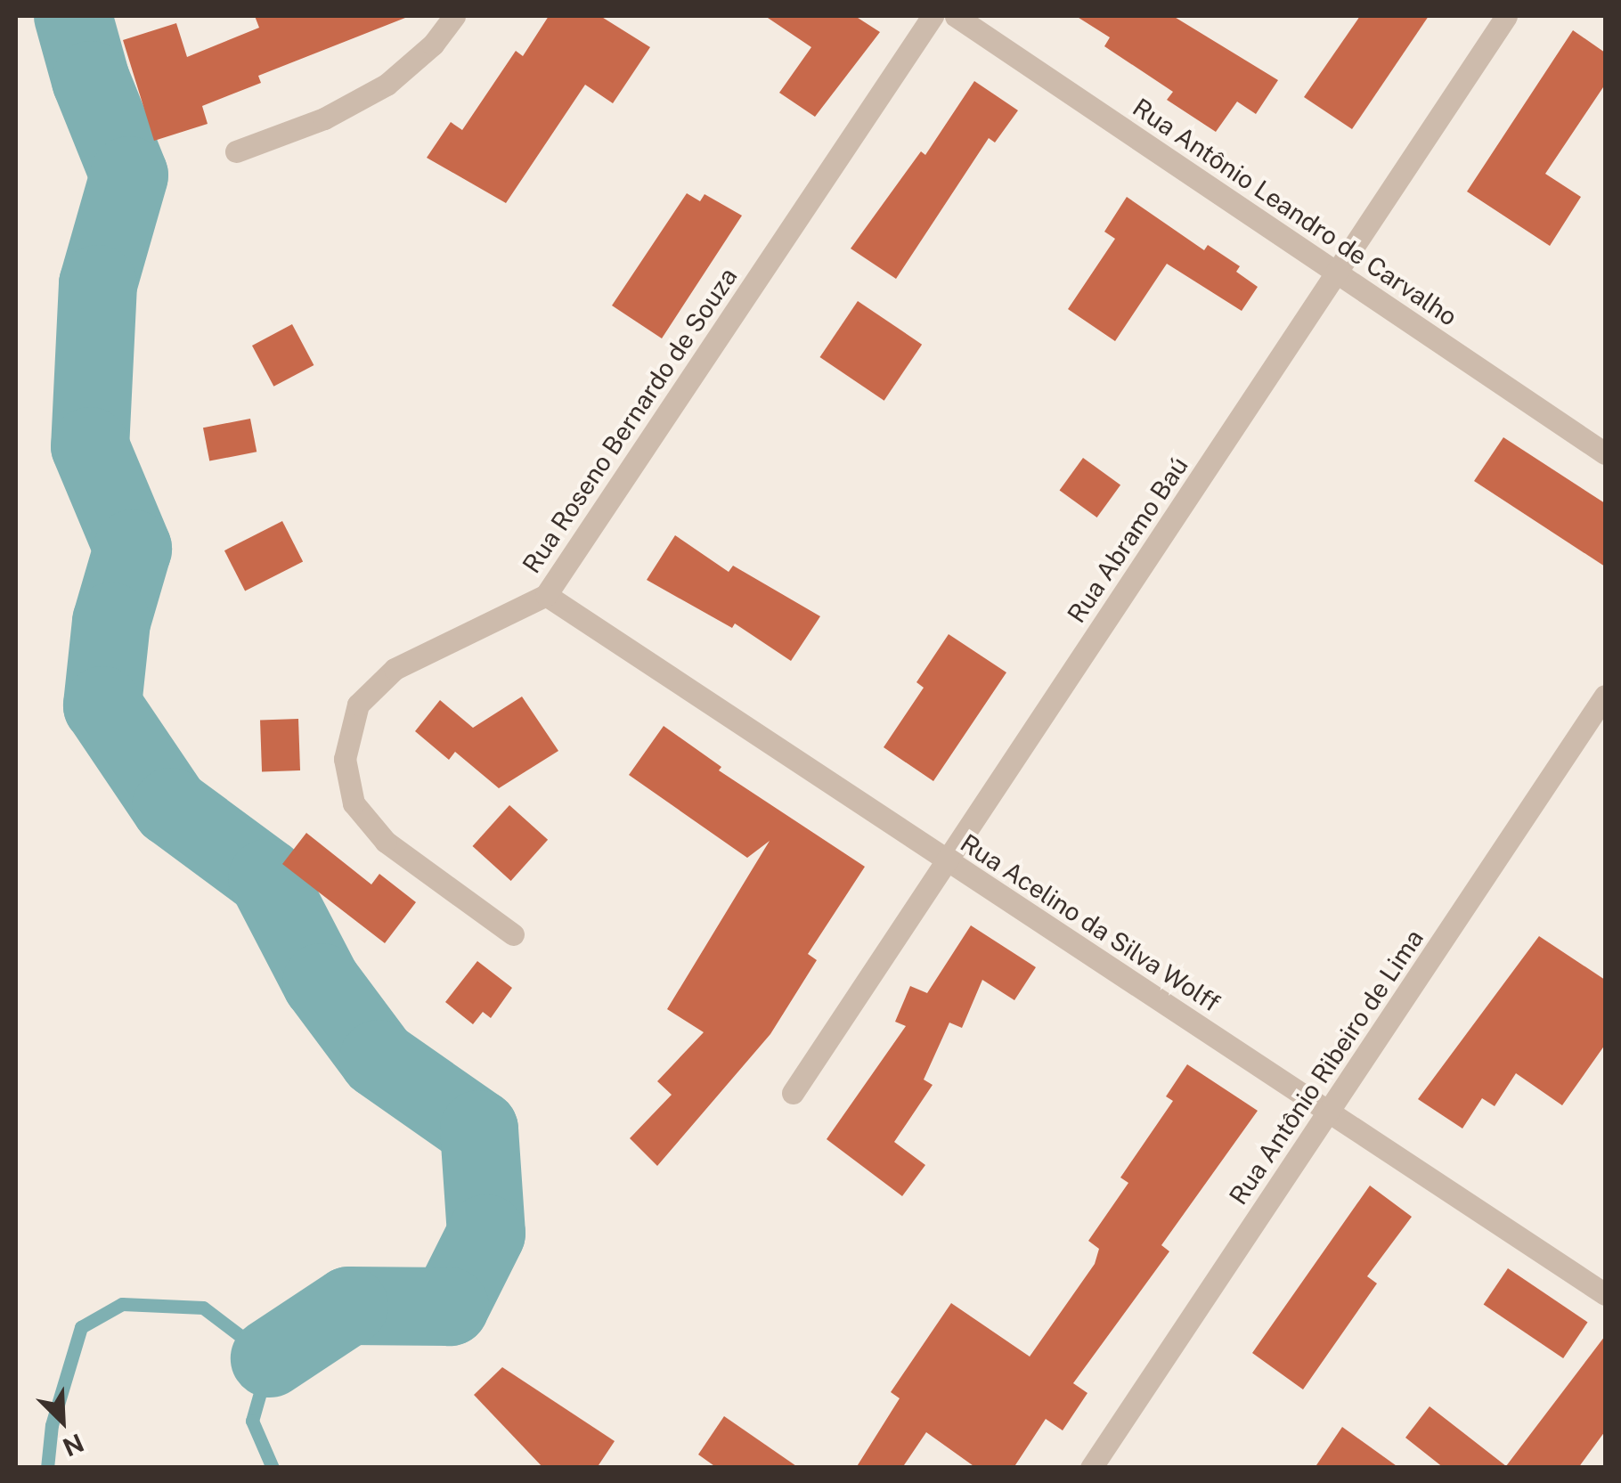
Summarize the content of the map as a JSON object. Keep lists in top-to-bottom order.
{
  "streets": {
    "street": [
      "Rua Antônio Leandro de Carvalho",
      "Rua Roseno Bernardo de Souza",
      "Rua Abramo Baú",
      "Rua Acelino da Silva Wolff",
      "Rua Antônio Ribeiro de Lima"
    ]
  },
  "crossings": [
    ["Rua Antônio Leandro de Carvalho", "Rua Abramo Baú"],
    ["Rua Roseno Bernardo de Souza", "Rua Acelino da Silva Wolff"],
    ["Rua Abramo Baú", "Rua Acelino da Silva Wolff"],
    ["Rua Acelino da Silva Wolff", "Rua Antônio Ribeiro de Lima"]
  ],
  "north": "bottom right"
}
